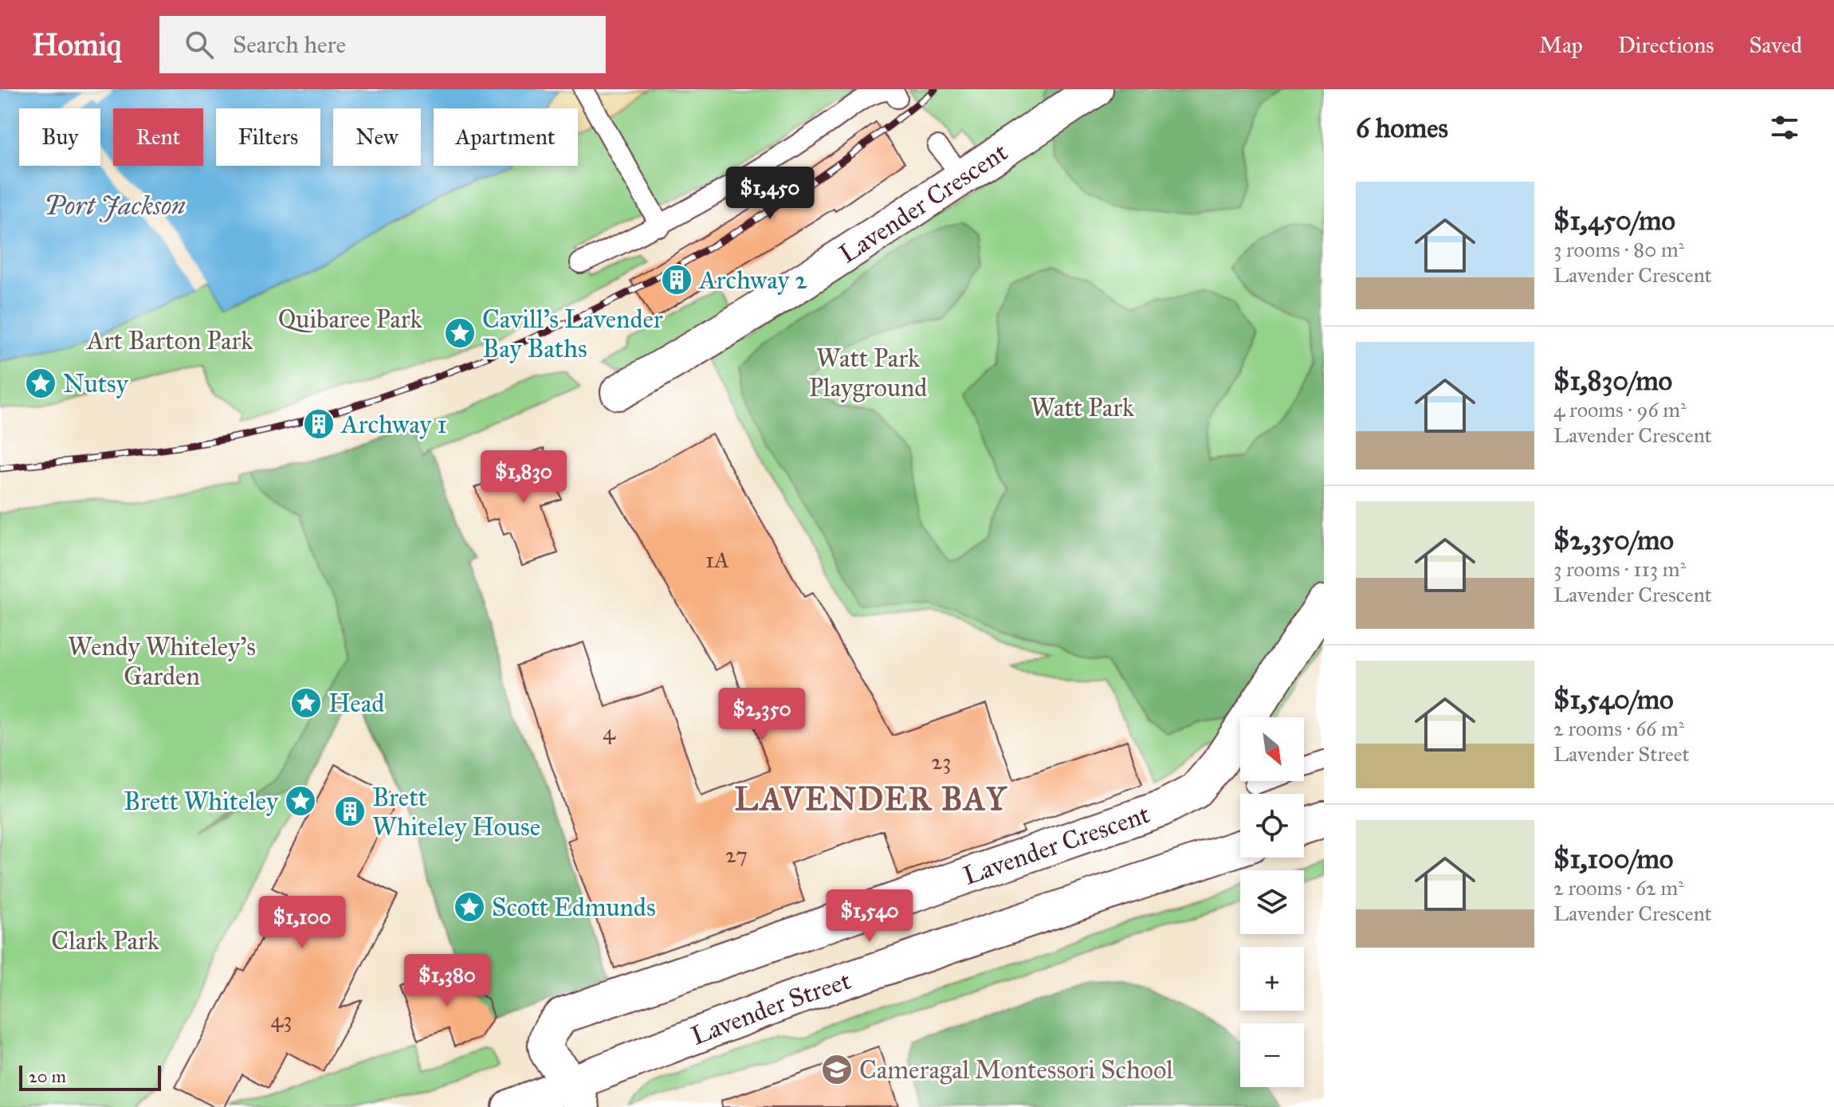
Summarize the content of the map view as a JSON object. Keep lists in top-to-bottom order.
{
  "streets": {
    "street": ["Lavender Crescent", "Lavender Street"]
  },
  "crossings": [
    ["Lavender Crescent", "Lavender Street"]
  ],
  "districts": ["LAVENDER BAY"],
  "water": ["Port Jackson"],
  "parks": [
    "Quibaree Park",
    "Art Barton Park",
    "Watt Park Playground",
    "Watt Park",
    "Wendy Whiteley's Garden",
    "Clark Park"
  ],
  "places": {
    "building": ["Archway 2", "Archway 1", "Brett Whiteley House"],
    "place": [
      "Cavill’s Lavender Bay Baths",
      "Nutsy",
      "Head",
      "Brett Whiteley",
      "Scott Edmunds"
    ],
    "school or university": ["Cameragal Montessori School"]
  },
  "house_numbers": [
    "1A",
    "4",
    "23",
    "27",
    "43"
  ],
  "scale_bar": "20 m",
  "north": "bottom right",
  "page": {
    "header": "Homiq",
    "search": "Search here",
    "nav": ["Map", "Directions", "Saved"],
    "heading": "6 homes",
    "chip": [
      "Buy",
      "Rent",
      "Filters",
      "New",
      "Apartment"
    ],
    "list": [
      {
        "name": "$1,450/mo",
        "note": "3 rooms · 80 m² · Lavender Crescent"
      },
      {
        "name": "$1,830/mo",
        "note": "4 rooms · 96 m² · Lavender Crescent"
      },
      {
        "name": "$2,350/mo",
        "note": "3 rooms · 113 m² · Lavender Crescent"
      },
      {
        "name": "$1,540/mo",
        "note": "2 rooms · 66 m² · Lavender Street"
      },
      {
        "name": "$1,100/mo",
        "note": "2 rooms · 62 m² · Lavender Crescent"
      }
    ],
    "price": [
      "$1,450",
      "$1,830",
      "$2,350",
      "$1,540",
      "$1,100",
      "$1,380"
    ],
    "map_buttons": ["+", "−"],
    "scale": "20 m"
  }
}
